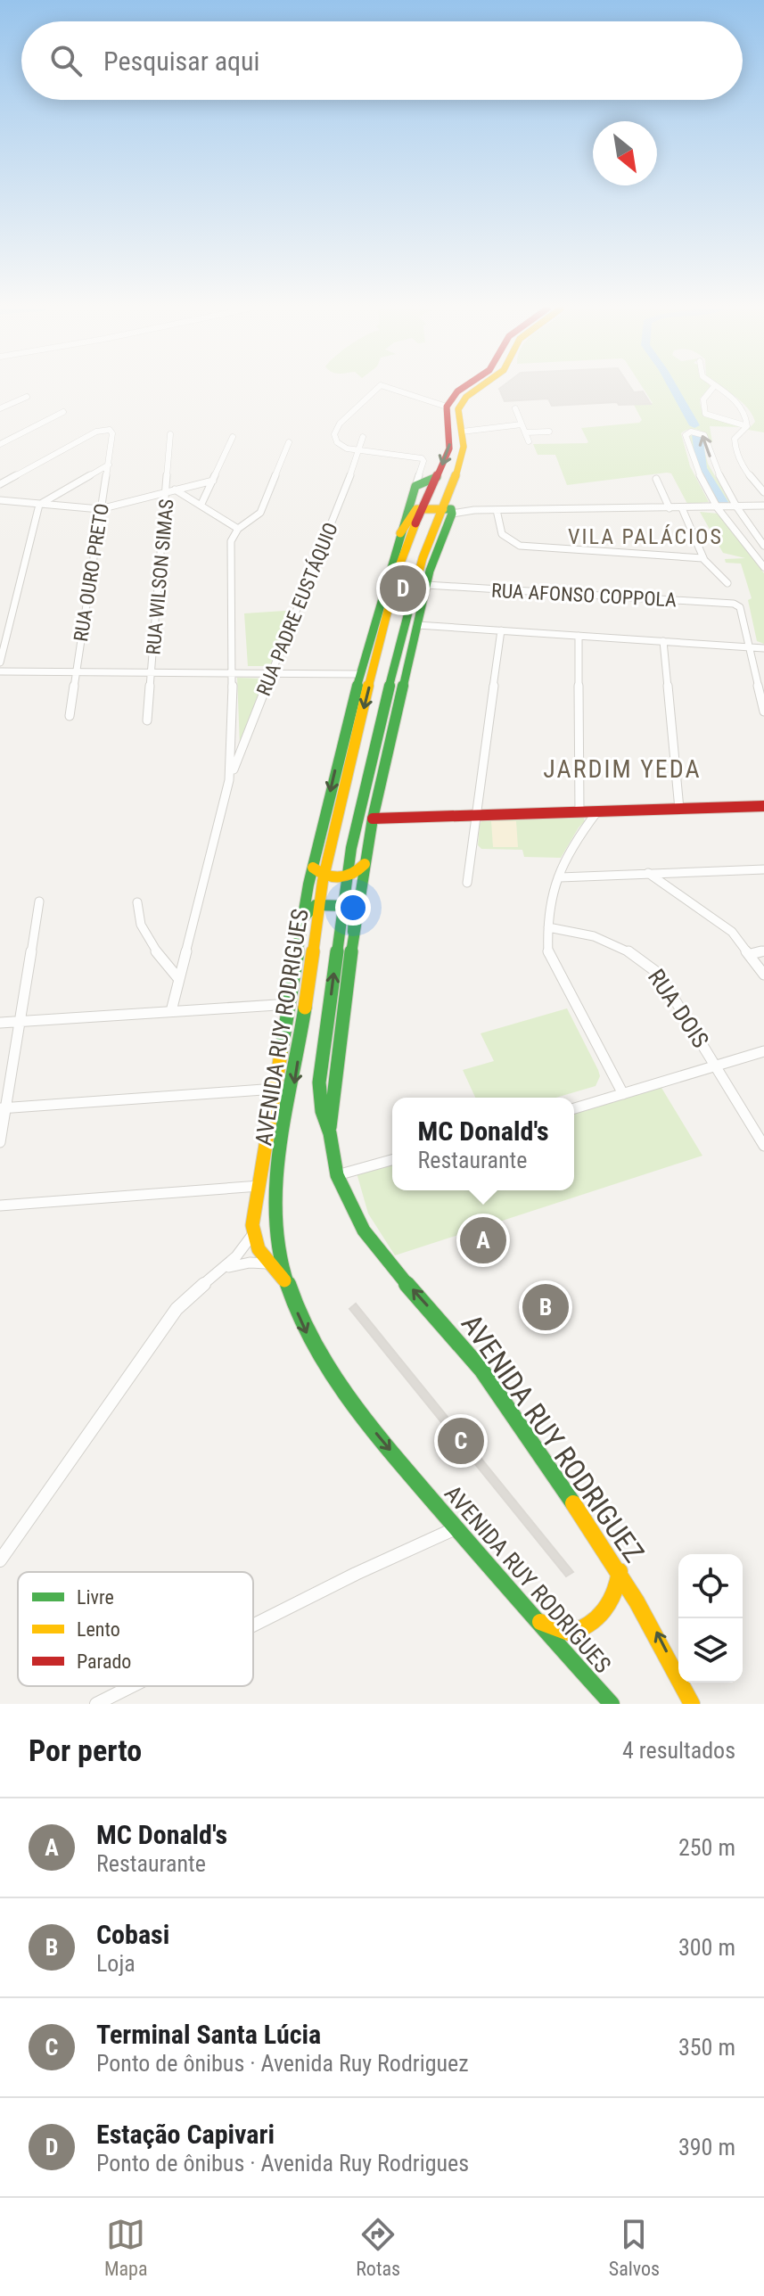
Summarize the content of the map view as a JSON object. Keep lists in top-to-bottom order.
{
  "streets": {
    "main road": ["AVENIDA RUY RODRIGUES", "AVENIDA RUY RODRIGUEZ"],
    "street": [
      "RUA OURO PRETO",
      "RUA WILSON SIMAS",
      "RUA AFONSO COPPOLA",
      "RUA PADRE EUSTÁQUIO",
      "RUA DOIS"
    ]
  },
  "crossings": [
    ["AVENIDA RUY RODRIGUES", "AVENIDA RUY RODRIGUEZ"]
  ],
  "one_way": ["AVENIDA RUY RODRIGUEZ"],
  "districts": ["VILA PALÁCIOS", "JARDIM YEDA"],
  "legend": ["Livre", "Lento", "Parado"],
  "north": "bottom right",
  "page": {
    "search": "Pesquisar aqui",
    "pins": [
      "D",
      "A",
      "B",
      "C"
    ],
    "popup": ["MC Donald's", "Restaurante"],
    "heading": ["Por perto", "4 resultados"],
    "list": [
      {
        "mark": "A",
        "name": "MC Donald's",
        "note": "Restaurante",
        "value": "250 m"
      },
      {
        "mark": "B",
        "name": "Cobasi",
        "note": "Loja",
        "value": "300 m"
      },
      {
        "mark": "C",
        "name": "Terminal Santa Lúcia",
        "note": "Ponto de ônibus · Avenida Ruy Rodriguez",
        "value": "350 m"
      },
      {
        "mark": "D",
        "name": "Estação Capivari",
        "note": "Ponto de ônibus · Avenida Ruy Rodrigues",
        "value": "390 m"
      }
    ],
    "nav": ["Mapa", "Rotas", "Salvos"]
  }
}
